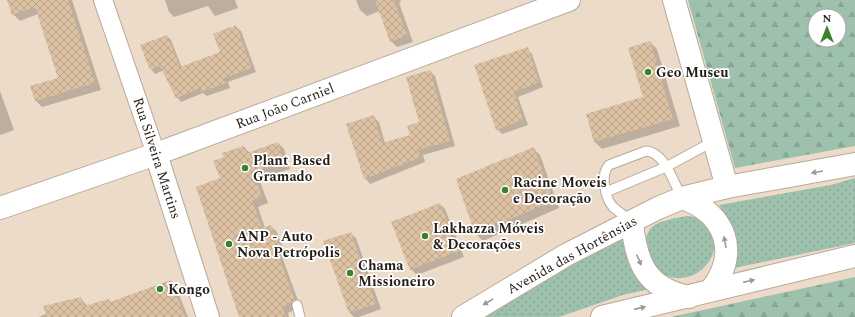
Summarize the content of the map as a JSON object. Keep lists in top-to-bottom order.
{
  "streets": {
    "street": ["Rua João Carniel", "Rua Silveira Martins", "Avenida das Hortênsias"]
  },
  "crossings": [
    ["Rua João Carniel", "Rua Silveira Martins"]
  ],
  "places": [
    "Geo Museu",
    "Plant Based Gramado",
    "Racine Moveis e Decoração",
    "Lakhazza Móveis & Decorações",
    "ANP - Auto Nova Petrópolis",
    "Chama Missioneiro",
    "Kongo"
  ],
  "north": "top"
}
